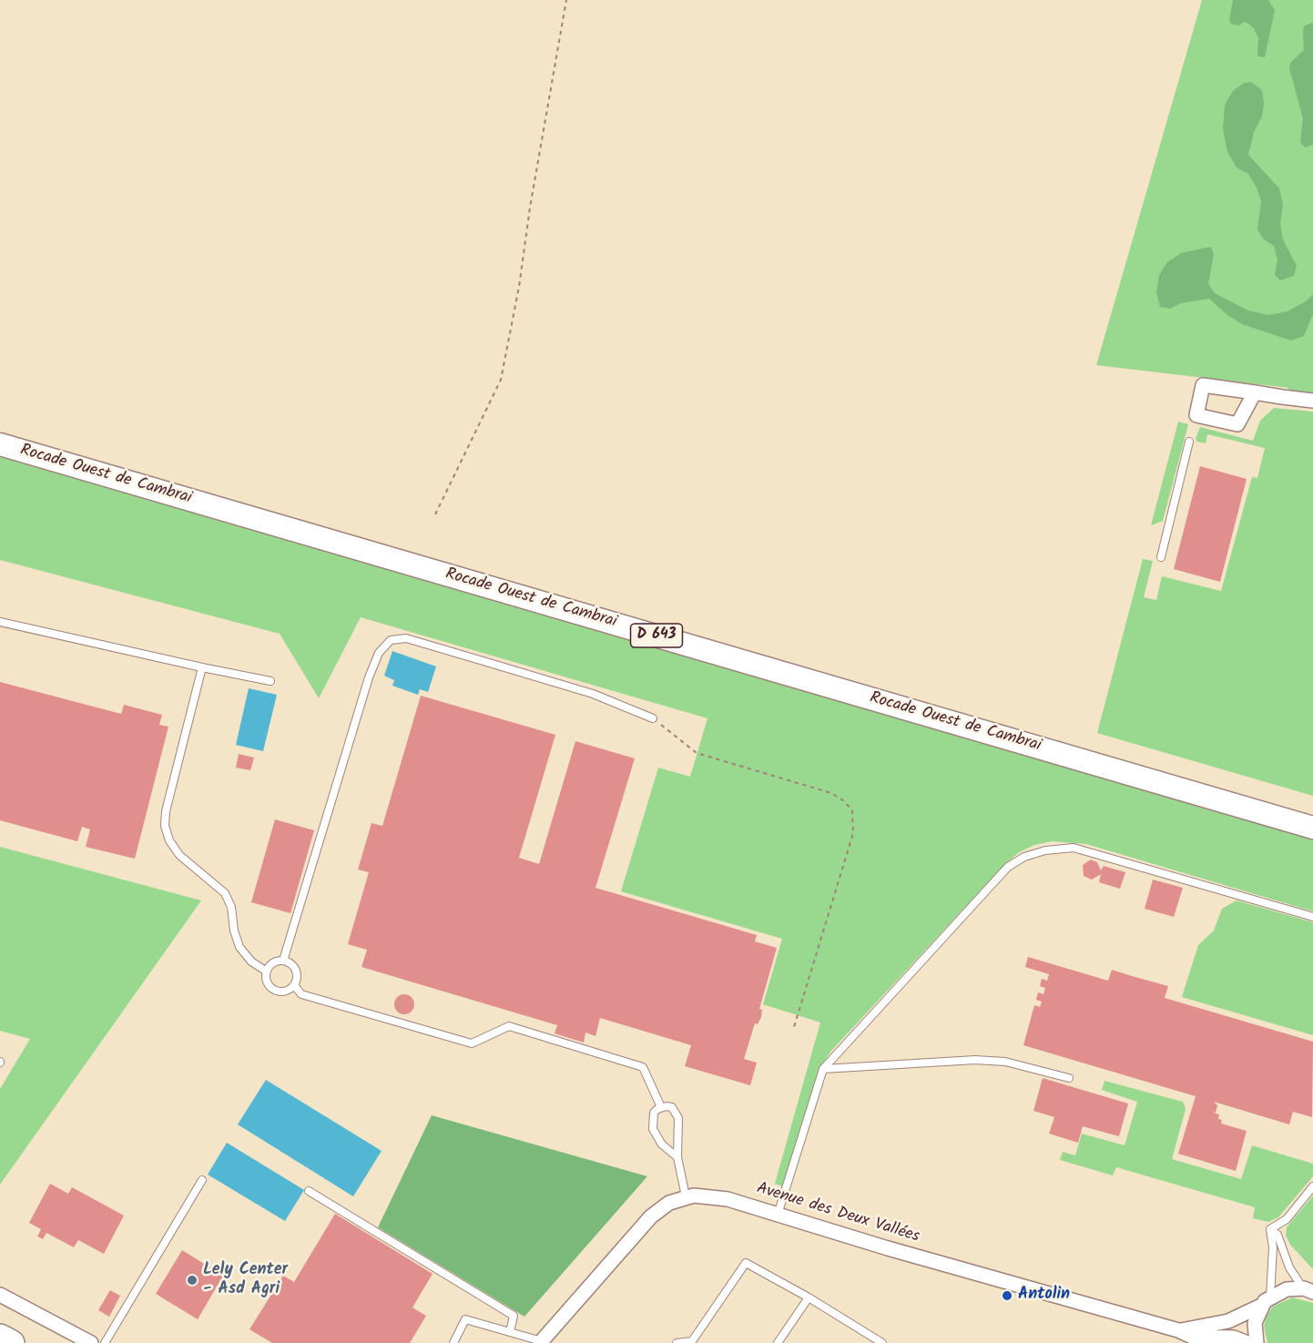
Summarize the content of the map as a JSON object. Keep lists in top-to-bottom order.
{
  "streets": {
    "highway": ["Rocade Ouest de Cambrai", "D 643"],
    "street": ["Avenue des Deux Vallées"]
  },
  "places": ["Lely Center - Asd Agri", "Antolin"]
}
